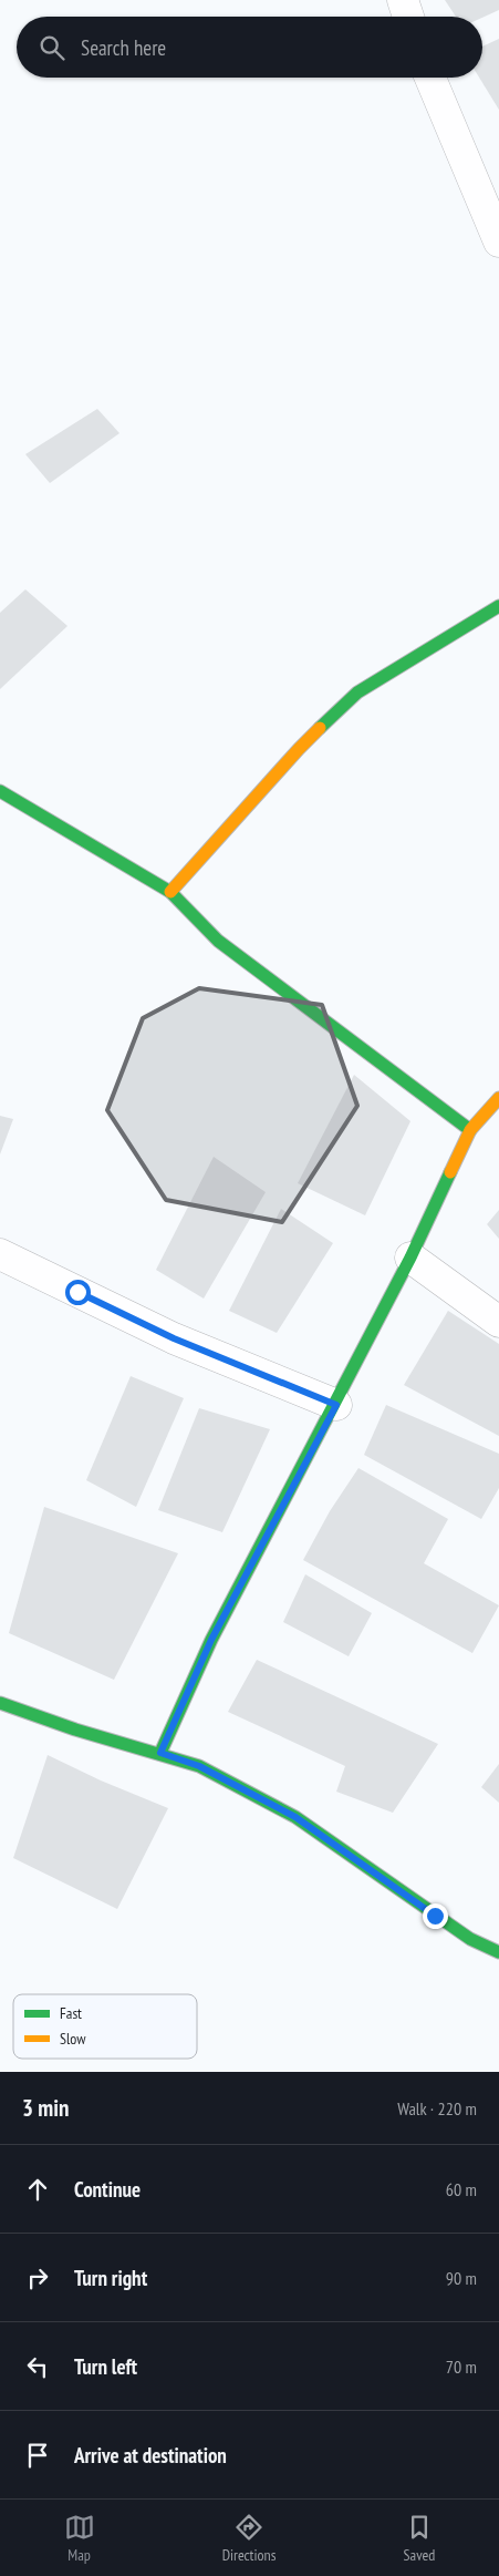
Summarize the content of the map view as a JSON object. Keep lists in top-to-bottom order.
{
  "legend": ["Fast", "Slow"],
  "page": {
    "search": "Search here",
    "heading": ["3 min", "Walk · 220 m"],
    "list": [
      ["Continue", "60 m"],
      ["Turn right", "90 m"],
      ["Turn left", "70 m"],
      "Arrive at destination"
    ],
    "nav": ["Map", "Directions", "Saved"]
  }
}
